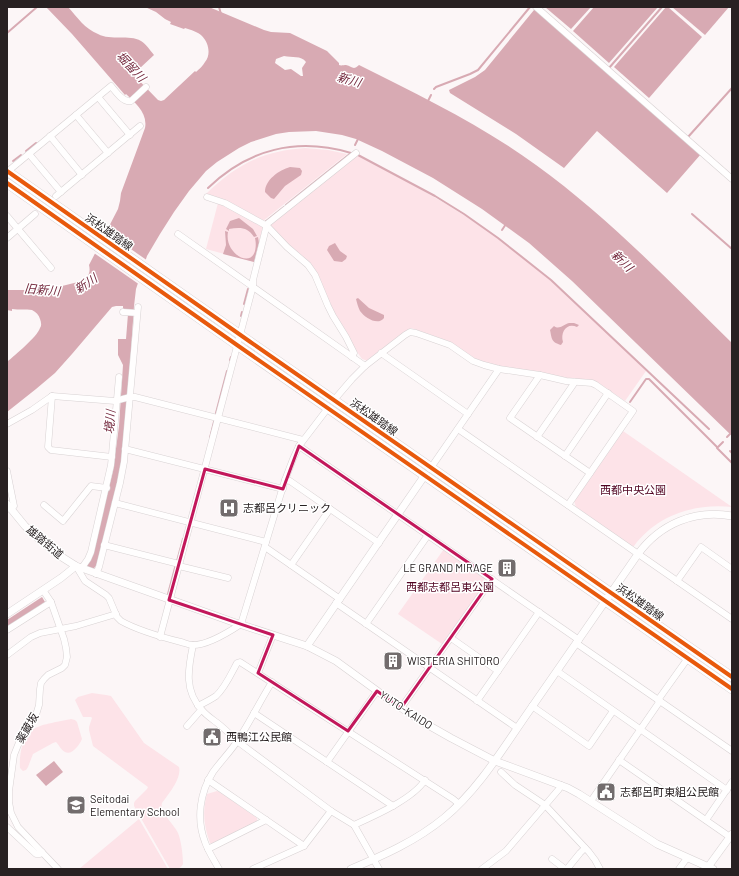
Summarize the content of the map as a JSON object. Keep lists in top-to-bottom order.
{
  "streets": {
    "main road": ["浜松雄踏線"],
    "street": ["雄踏街道", "YUTO-KAIDO", "薬蔵坂"]
  },
  "crossings": [
    ["雄踏街道", "YUTO-KAIDO"]
  ],
  "water": [
    "堀留川",
    "新川",
    "旧新川",
    "境川"
  ],
  "parks": ["西都中央公園", "西都志都呂東公園"],
  "places": {
    "hospital": ["志都呂クリニック"],
    "building": ["LE GRAND MIRAGE", "WISTERIA SHITORO"],
    "public building": ["西鴨江公民館", "志都呂町東組公民館"],
    "school or university": ["Seitodai Elementary School"]
  }
}
